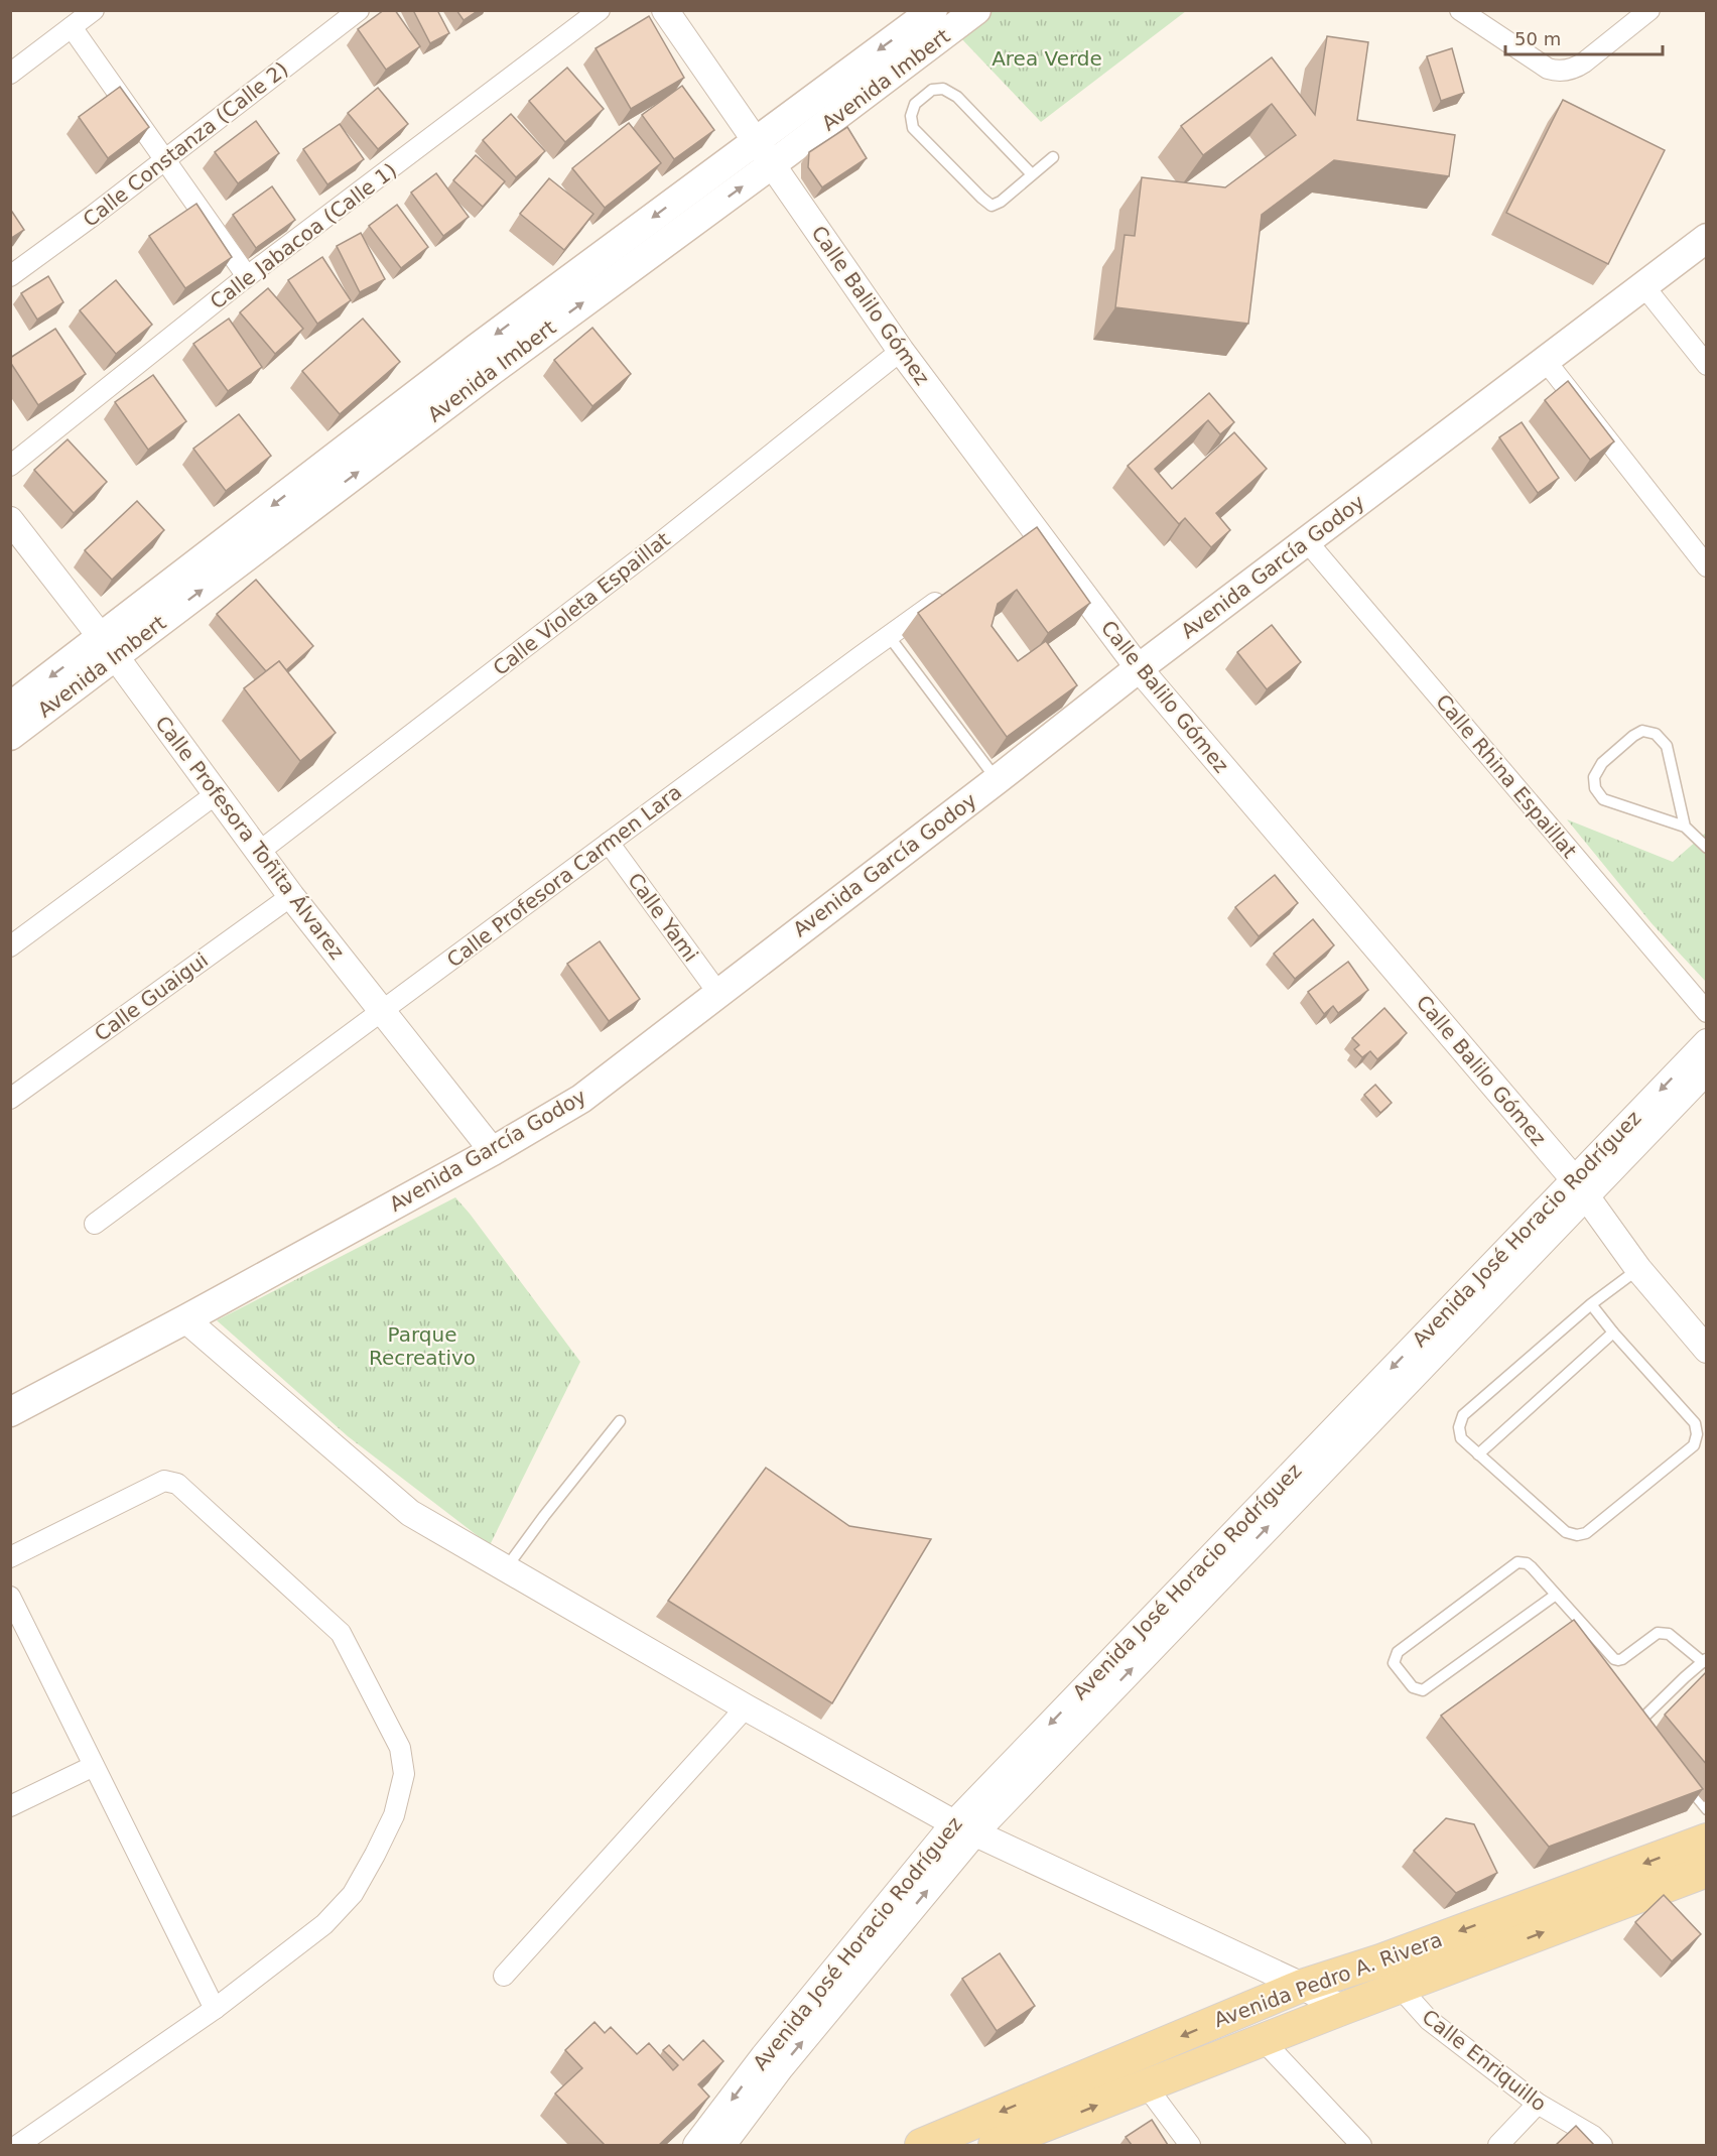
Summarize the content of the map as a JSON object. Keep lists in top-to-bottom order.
{
  "streets": {
    "main road": ["Avenida Imbert", "Avenida García Godoy", "Avenida Pedro A. Rivera"],
    "street": [
      "Calle Constanza (Calle 2)",
      "Calle Jabacoa (Calle 1)",
      "Calle Balilo Gómez",
      "Calle Violeta Espaillat",
      "Calle Rhina Espaillat",
      "Calle Profesora Toñita Álvarez",
      "Calle Profesora Carmen Lara",
      "Calle Yami",
      "Calle Guaigui",
      "Avenida José Horacio Rodríguez",
      "Calle Enriquillo"
    ]
  },
  "crossings": [
    ["Avenida Imbert", "Calle Balilo Gómez"],
    ["Avenida Imbert", "Calle Profesora Toñita Álvarez"],
    ["Calle Balilo Gómez", "Avenida García Godoy"],
    ["Calle Balilo Gómez", "Calle Violeta Espaillat"],
    ["Calle Balilo Gómez", "Avenida José Horacio Rodríguez"],
    ["Avenida García Godoy", "Calle Rhina Espaillat"],
    ["Avenida García Godoy", "Calle Profesora Toñita Álvarez"],
    ["Avenida García Godoy", "Calle Yami"],
    ["Calle Violeta Espaillat", "Calle Profesora Toñita Álvarez"],
    ["Calle Profesora Toñita Álvarez", "Calle Profesora Carmen Lara"],
    ["Calle Profesora Toñita Álvarez", "Calle Guaigui"],
    ["Calle Profesora Carmen Lara", "Calle Yami"],
    ["Avenida Pedro A. Rivera", "Calle Enriquillo"]
  ],
  "parks": ["Area Verde", "Parque Recreativo"],
  "scale_bar": "50 m"
}
